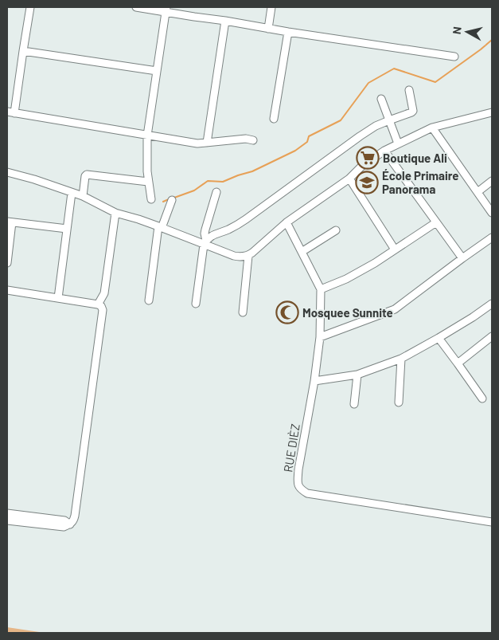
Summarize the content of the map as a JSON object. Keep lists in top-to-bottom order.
{
  "streets": {
    "street": ["RUE DIÈZ"]
  },
  "places": {
    "supermarket": ["Boutique Ali"],
    "school or university": ["École Primaire Panorama"],
    "mosque": ["Mosquee Sunnite"]
  },
  "north": "left"
}
